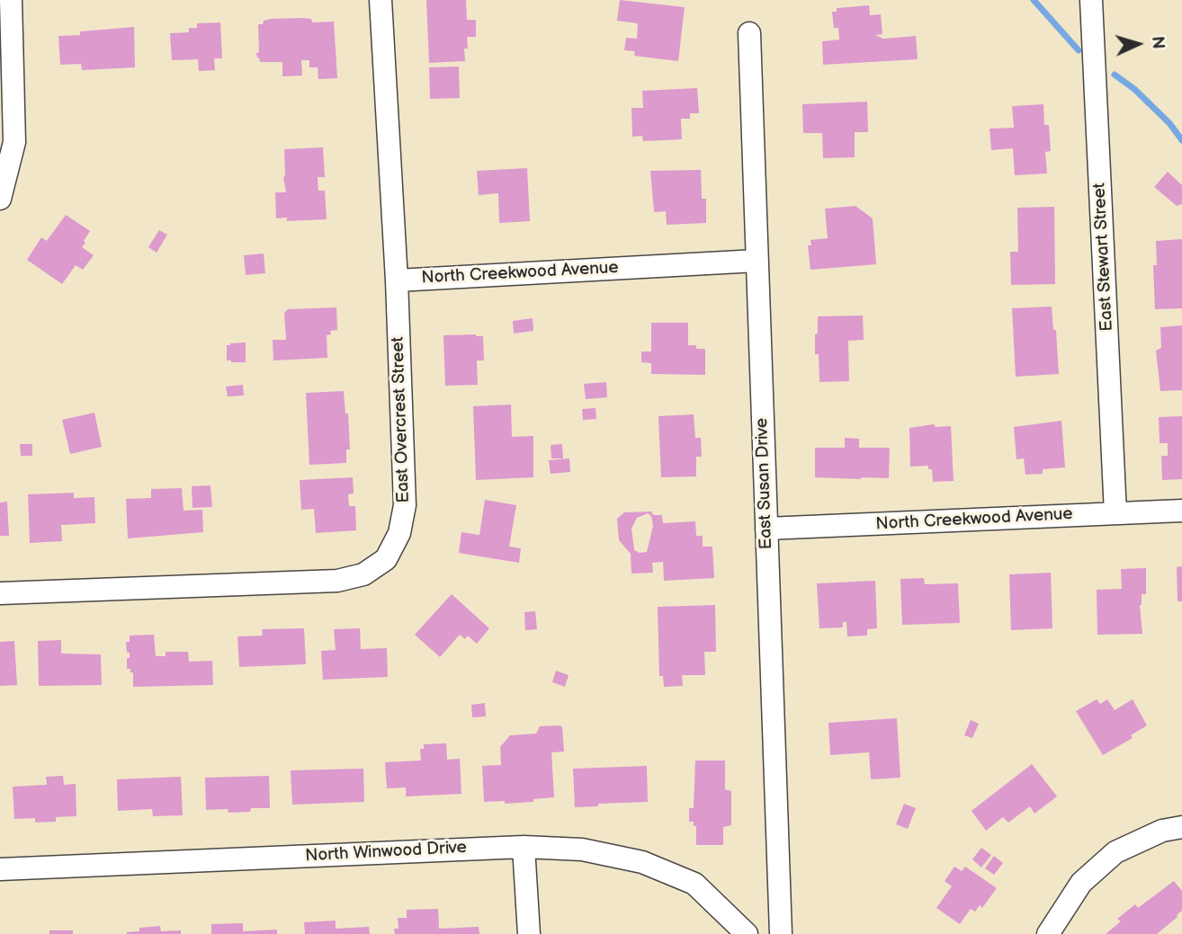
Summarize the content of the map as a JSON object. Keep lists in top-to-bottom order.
{
  "streets": {
    "street": [
      "East Stewart Street",
      "North Creekwood Avenue",
      "East Overcrest Street",
      "East Susan Drive",
      "North Winwood Drive"
    ]
  },
  "crossings": [
    ["East Stewart Street", "North Creekwood Avenue"],
    ["North Creekwood Avenue", "East Overcrest Street"],
    ["North Creekwood Avenue", "East Susan Drive"]
  ],
  "north": "right"
}
